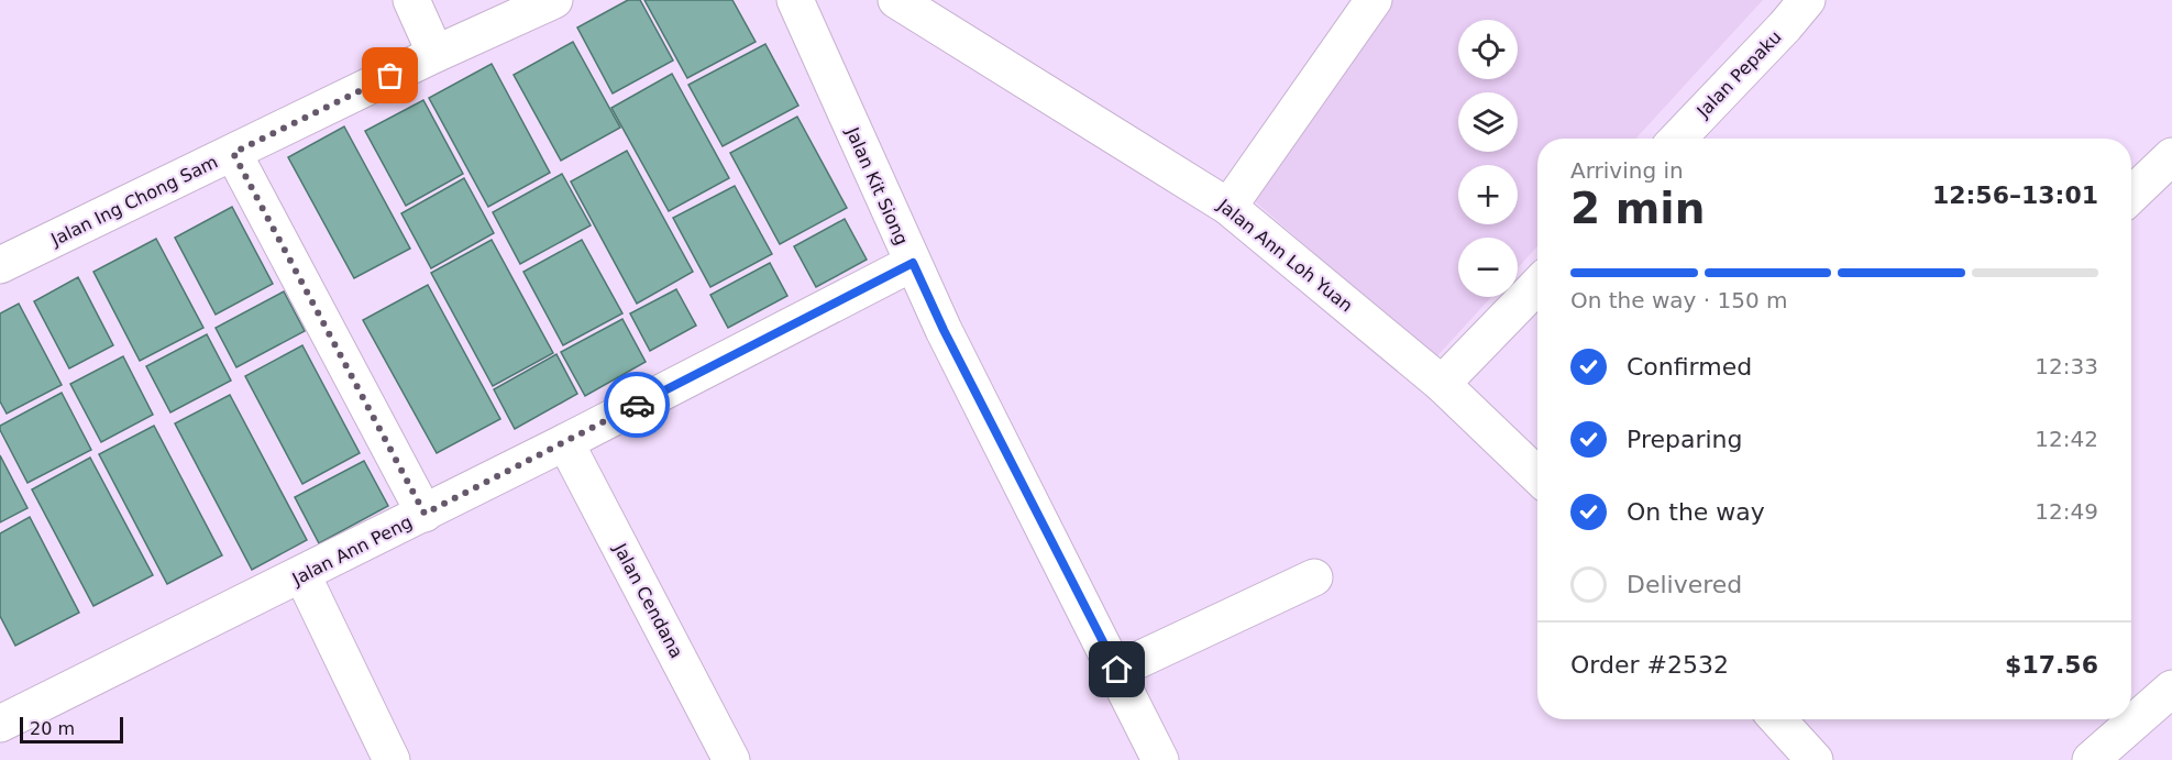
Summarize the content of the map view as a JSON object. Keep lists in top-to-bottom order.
{
  "streets": {
    "street": [
      "Jalan Pepaku",
      "Jalan Kit Siong",
      "Jalan Ing Chong Sam",
      "Jalan Ann Loh Yuan",
      "Jalan Ann Peng",
      "Jalan Cendana"
    ]
  },
  "crossings": [
    ["Jalan Kit Siong", "Jalan Ann Peng"],
    ["Jalan Ann Peng", "Jalan Cendana"]
  ],
  "scale_bar": "20 m",
  "page": {
    "map_buttons": ["+", "−"],
    "heading": ["2 min", "Arriving in", "12:56–13:01"],
    "panel": ["Order #2532", "$17.56"],
    "bar": "On the way · 150 m",
    "list": [
      ["Confirmed", "12:33"],
      ["Preparing", "12:42"],
      ["On the way", "12:49"],
      "Delivered"
    ],
    "scale": "20 m"
  }
}
